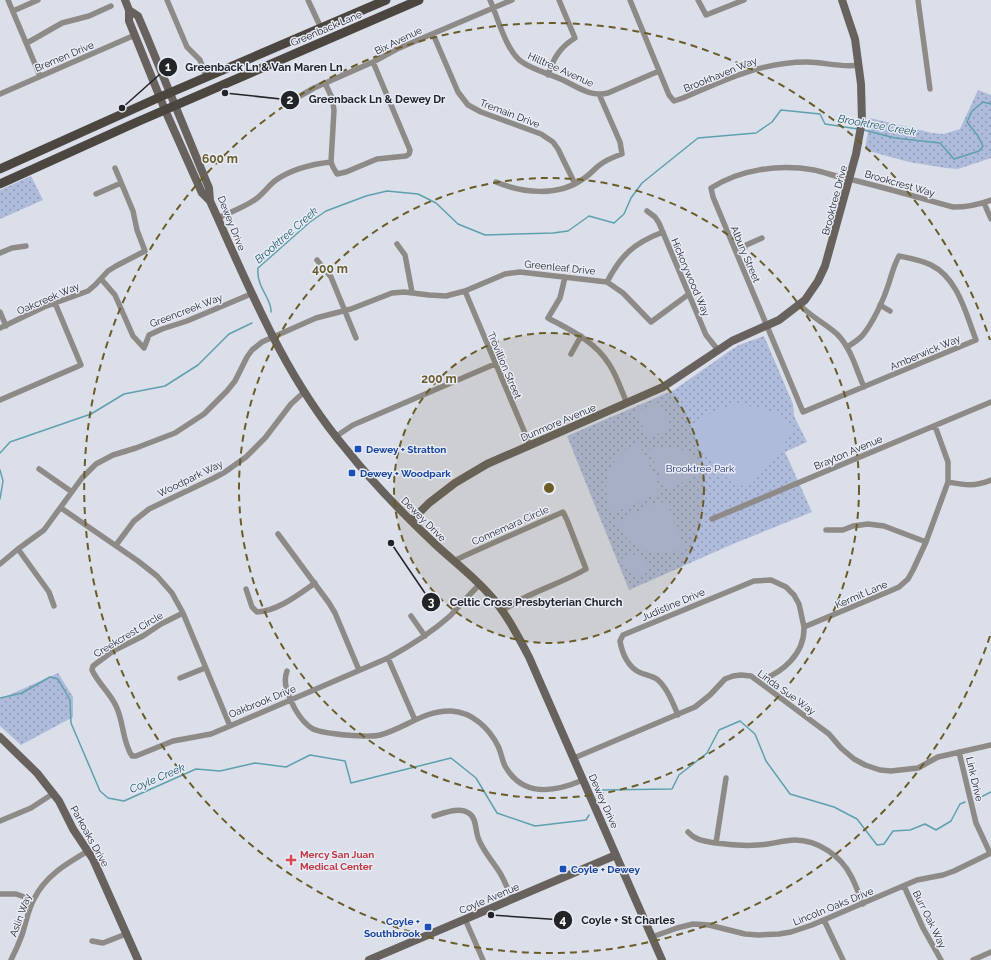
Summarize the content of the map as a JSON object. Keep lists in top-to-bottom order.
{
  "streets": {
    "main road": [
      "Greenback Lane",
      "Brooktree Drive",
      "Dewey Drive",
      "Dunmore Avenue",
      "Parkoaks Drive",
      "Coyle Avenue"
    ],
    "street": [
      "Bix Avenue",
      "Bremen Drive",
      "Hilltree Avenue",
      "Brookhaven Way",
      "Tremain Drive",
      "Brookcrest Way",
      "Albury Street",
      "Greenleaf Drive",
      "Hickorywood Way",
      "Oakcreek Way",
      "Greencreek Way",
      "Amberwick Way",
      "Trovillion Street",
      "Brayton Avenue",
      "Woodpark Way",
      "Connemara Circle",
      "Kermit Lane",
      "Judistine Drive",
      "Creekcrest Circle",
      "Linda Sue Way",
      "Oakbrook Drive",
      "Link Drive",
      "Lincoln Oaks Drive",
      "Aslin Way",
      "Burr Oak Way"
    ]
  },
  "crossings": [
    ["Greenback Lane", "Dewey Drive"],
    ["Bix Avenue", "Hilltree Avenue"],
    ["Bix Avenue", "Tremain Drive"],
    ["Hilltree Avenue", "Brookhaven Way"],
    ["Brookhaven Way", "Brooktree Drive"],
    ["Brookcrest Way", "Brooktree Drive"],
    ["Brookcrest Way", "Albury Street"],
    ["Brooktree Drive", "Albury Street"],
    ["Brooktree Drive", "Hickorywood Way"],
    ["Brooktree Drive", "Amberwick Way"],
    ["Brooktree Drive", "Dunmore Avenue"],
    ["Dewey Drive", "Greenleaf Drive"],
    ["Dewey Drive", "Greencreek Way"],
    ["Dewey Drive", "Dunmore Avenue"],
    ["Dewey Drive", "Woodpark Way"],
    ["Dewey Drive", "Connemara Circle"],
    ["Dewey Drive", "Linda Sue Way"],
    ["Dewey Drive", "Oakbrook Drive"],
    ["Dewey Drive", "Coyle Avenue"],
    ["Dewey Drive", "Lincoln Oaks Drive"],
    ["Albury Street", "Amberwick Way"],
    ["Greenleaf Drive", "Hickorywood Way"],
    ["Greenleaf Drive", "Trovillion Street"],
    ["Greenleaf Drive", "Oakbrook Drive"],
    ["Hickorywood Way", "Dunmore Avenue"],
    ["Oakcreek Way", "Greencreek Way"],
    ["Trovillion Street", "Dunmore Avenue"],
    ["Brayton Avenue", "Kermit Lane"],
    ["Woodpark Way", "Oakbrook Drive"],
    ["Kermit Lane", "Judistine Drive"],
    ["Judistine Drive", "Linda Sue Way"],
    ["Creekcrest Circle", "Oakbrook Drive"],
    ["Linda Sue Way", "Link Drive"],
    ["Link Drive", "Lincoln Oaks Drive"],
    ["Parkoaks Drive", "Aslin Way"],
    ["Lincoln Oaks Drive", "Burr Oak Way"]
  ],
  "water": ["Brooktree Creek", "Coyle Creek"],
  "parks": ["Brooktree Park"],
  "places": {
    "other": [
      "Greenback Ln & Dewey Dr",
      "Greenback Ln & Van Maren Ln",
      "Celtic Cross Presbyterian Church",
      "Coyle + St Charles"
    ],
    "transit": [
      "Dewey + Stratton",
      "Dewey + Woodpark",
      "Coyle + Dewey",
      "Coyle + Southbrook"
    ],
    "health": ["Mercy San Juan Medical Center"]
  },
  "rings": ["600 m", "400 m", "200 m"]
}
